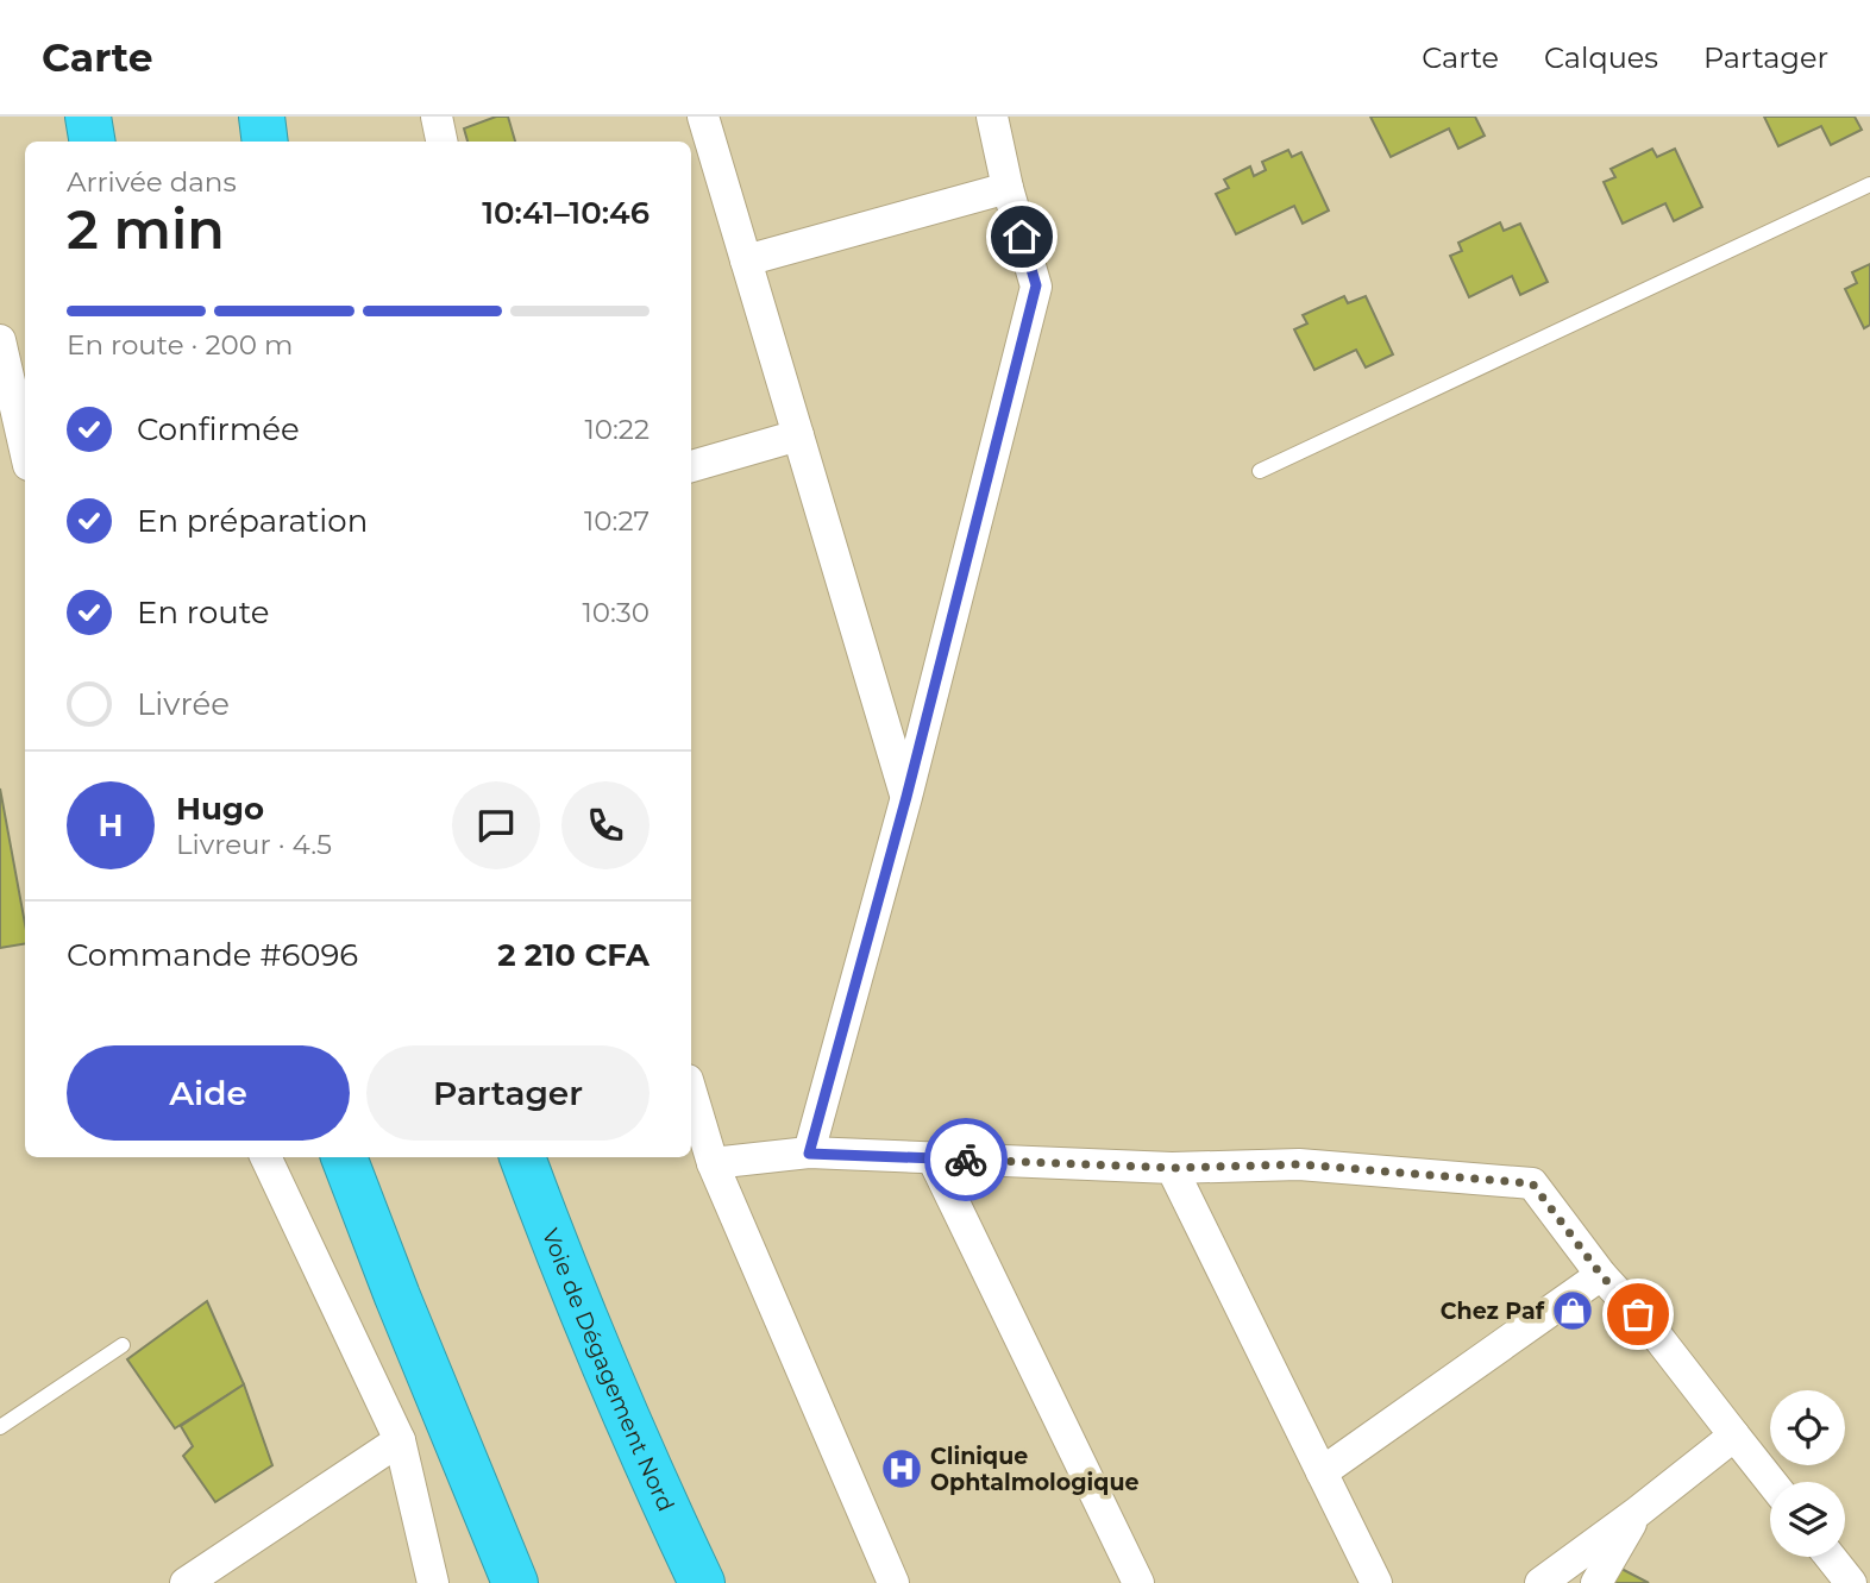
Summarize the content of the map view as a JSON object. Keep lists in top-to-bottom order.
{
  "streets": {
    "highway": ["Voie de Dégagement Nord"]
  },
  "places": {
    "shop": ["Chez Paf"],
    "hospital": ["Clinique Ophtalmologique"]
  },
  "page": {
    "header": "Carte",
    "nav": ["Carte", "Calques", "Partager"],
    "heading": ["2 min", "Arrivée dans", "10:41–10:46"],
    "panel": [
      "Hugo",
      "Livreur · 4.5",
      "Commande #6096",
      "2 210 CFA"
    ],
    "bar": "En route · 200 m",
    "list": [
      ["Confirmée", "10:22"],
      ["En préparation", "10:27"],
      ["En route", "10:30"],
      "Livrée"
    ],
    "round": "H",
    "buttons": ["Aide", "Partager"]
  }
}
